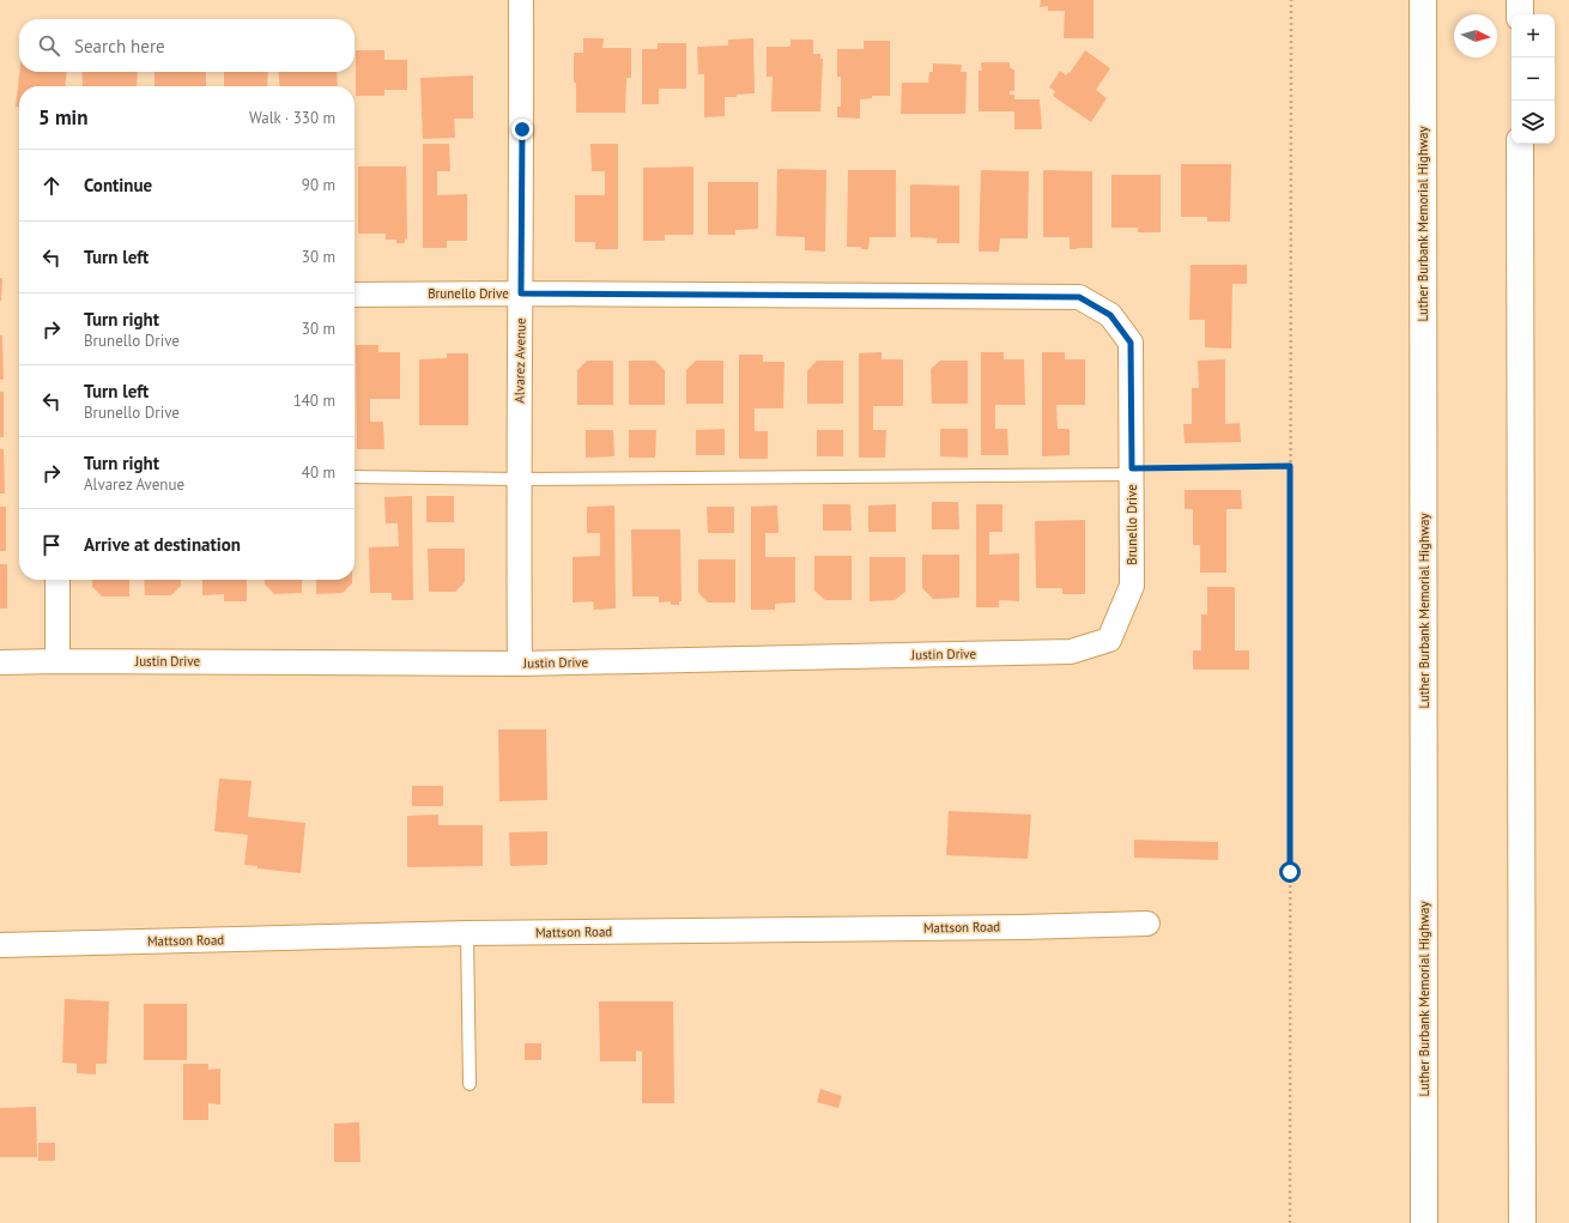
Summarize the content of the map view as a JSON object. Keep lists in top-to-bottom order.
{
  "streets": {
    "highway": ["Luther Burbank Memorial Highway"],
    "street": [
      "Brunello Drive",
      "Alvarez Avenue",
      "Justin Drive",
      "Mattson Road"
    ]
  },
  "crossings": [
    ["Brunello Drive", "Alvarez Avenue"],
    ["Brunello Drive", "Justin Drive"],
    ["Alvarez Avenue", "Justin Drive"]
  ],
  "north": "right",
  "page": {
    "map_buttons": ["+", "−"],
    "search": "Search here",
    "heading": ["5 min", "Walk · 330 m"],
    "list": [
      ["Continue", "90 m"],
      ["Turn left", "30 m"],
      ["Turn right", "Brunello Drive", "30 m"],
      ["Turn left", "Brunello Drive", "140 m"],
      ["Turn right", "Alvarez Avenue", "40 m"],
      "Arrive at destination"
    ]
  }
}
